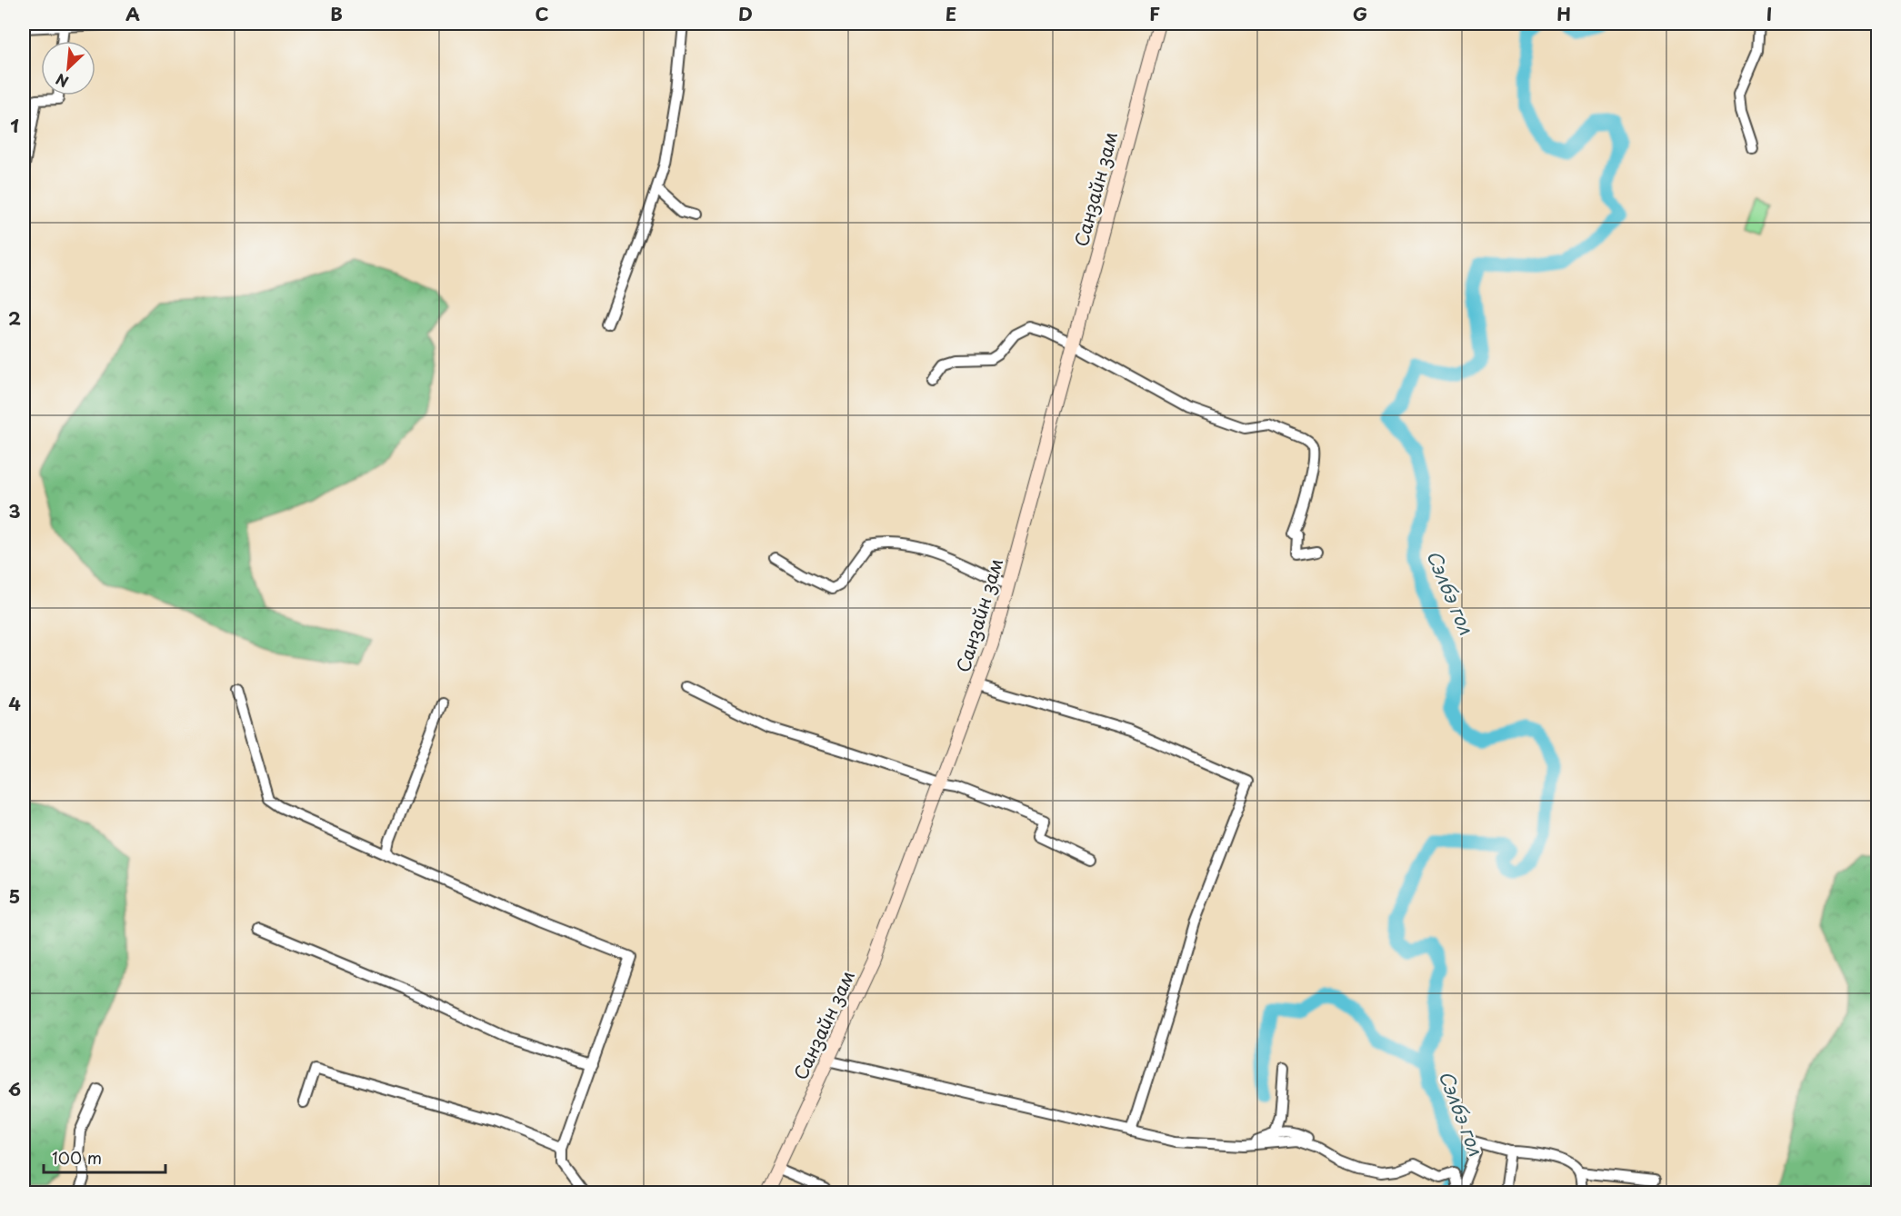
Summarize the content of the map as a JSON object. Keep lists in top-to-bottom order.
{
  "streets": {
    "main road": ["Санзайн зам"]
  },
  "water": ["Сэлбэ гол"],
  "scale_bar": "100 m",
  "north": "bottom left",
  "grid": {
    "columns": [
      "A",
      "B",
      "C",
      "D",
      "E",
      "F",
      "G",
      "H",
      "I"
    ],
    "rows": [
      "1",
      "2",
      "3",
      "4",
      "5",
      "6"
    ]
  }
}
